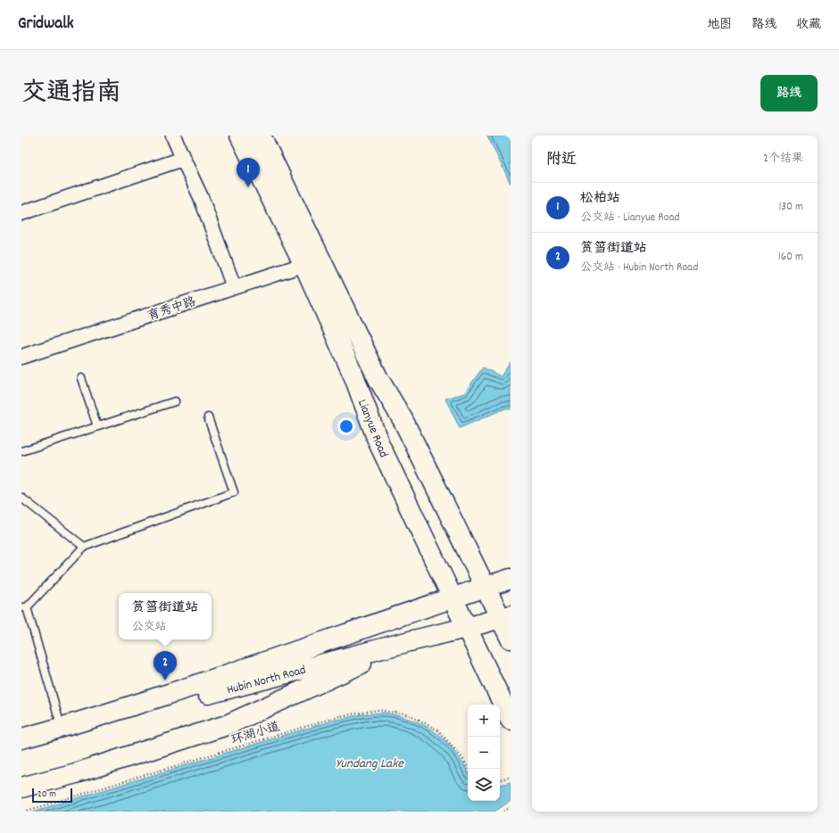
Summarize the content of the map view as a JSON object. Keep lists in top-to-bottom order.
{
  "streets": {
    "main road": ["Lianyue Road", "Hubin North Road"],
    "street": ["育秀中路"],
    "path": ["环湖小道"]
  },
  "crossings": [
    ["育秀中路", "Lianyue Road"],
    ["Lianyue Road", "Hubin North Road"]
  ],
  "water": ["Yundang Lake"],
  "scale_bar": "20 m",
  "page": {
    "header": "Gridwalk",
    "nav": ["地图", "路线", "收藏"],
    "title": "交通指南",
    "buttons": "路线",
    "heading": ["附近", "2个结果"],
    "pins": ["1", "2"],
    "list": [
      {
        "mark": "1",
        "name": "松柏站",
        "note": "公交站 · Lianyue Road",
        "value": "130 m"
      },
      {
        "mark": "2",
        "name": "筼筜街道站",
        "note": "公交站 · Hubin North Road",
        "value": "160 m"
      }
    ],
    "popup": ["筼筜街道站", "公交站"],
    "map_buttons": ["+", "−"],
    "scale": "20 m"
  }
}
